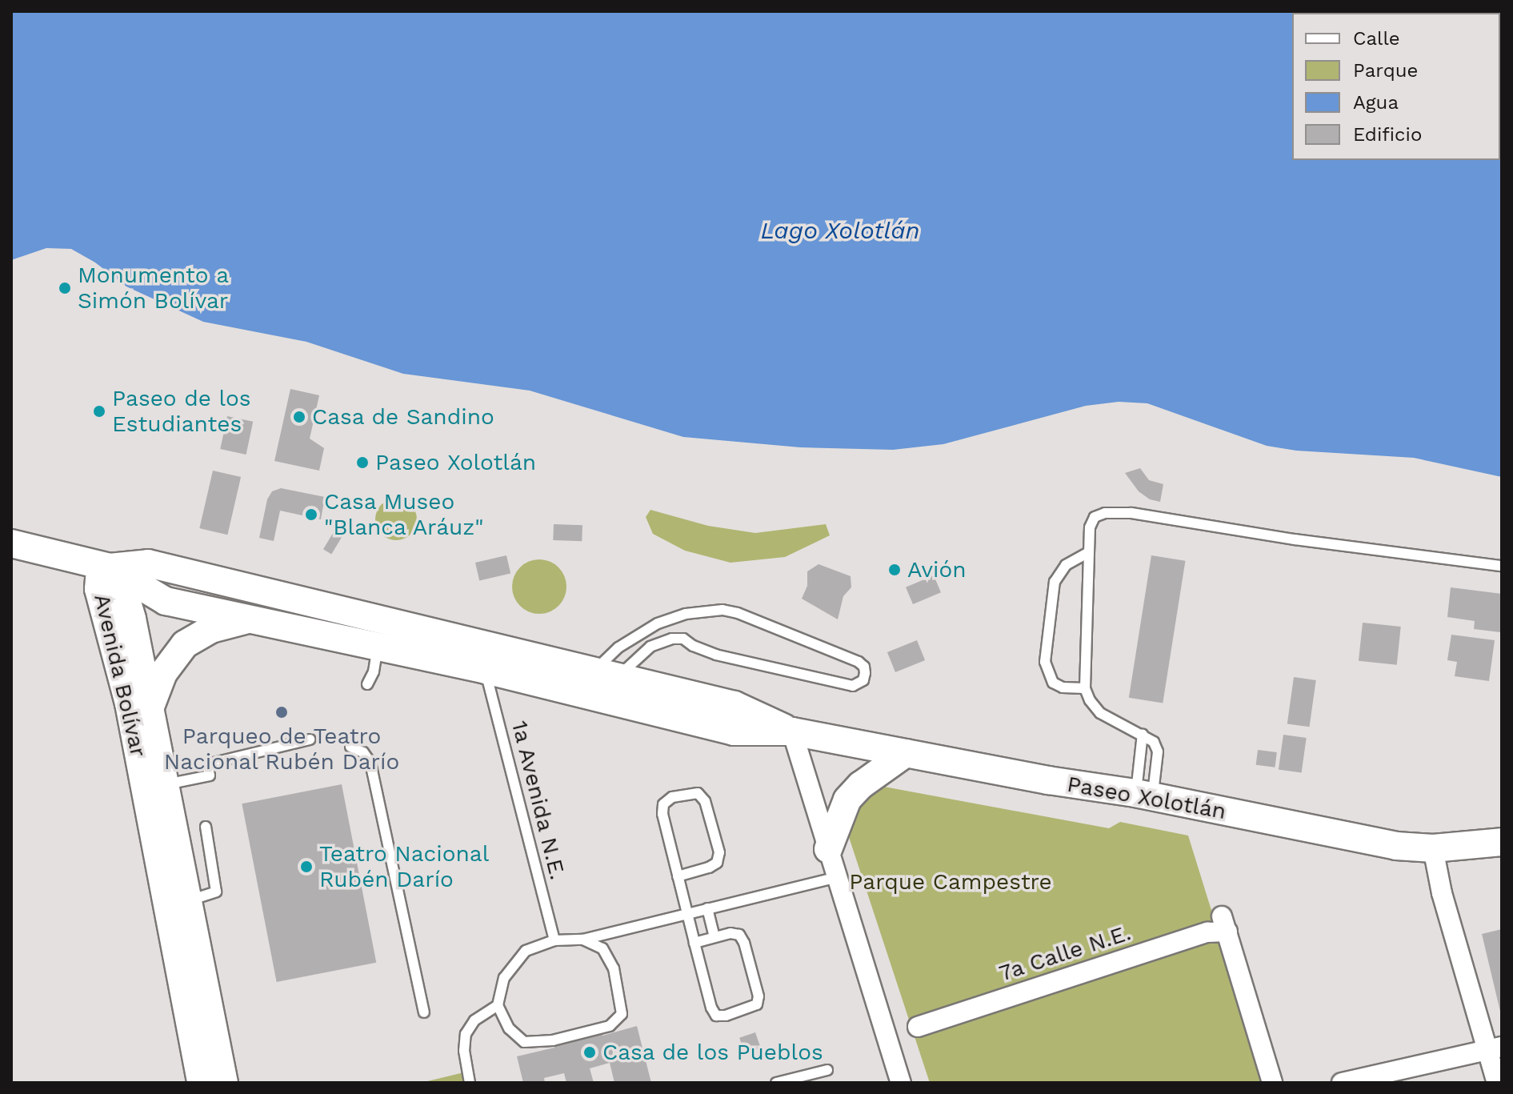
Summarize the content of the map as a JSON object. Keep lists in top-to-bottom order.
{
  "streets": {
    "street": ["Avenida Bolívar", "Paseo Xolotlán", "7a Calle N.E."],
    "lane": ["1a Avenida N.E."]
  },
  "crossings": [
    ["Avenida Bolívar", "Paseo Xolotlán"],
    ["Paseo Xolotlán", "1a Avenida N.E."]
  ],
  "water": ["Lago Xolotlán"],
  "parks": ["Parque Campestre"],
  "places": [
    "Monumento a Simón Bolívar",
    "Paseo de los Estudiantes",
    "Casa de Sandino",
    "Paseo Xolotlán",
    "Casa Museo \"Blanca Aráuz\"",
    "Avión",
    "Parqueo de Teatro Nacional Rubén Darío",
    "Teatro Nacional Rubén Darío",
    "Casa de los Pueblos"
  ],
  "legend": [
    "Calle",
    "Parque",
    "Agua",
    "Edificio"
  ]
}
